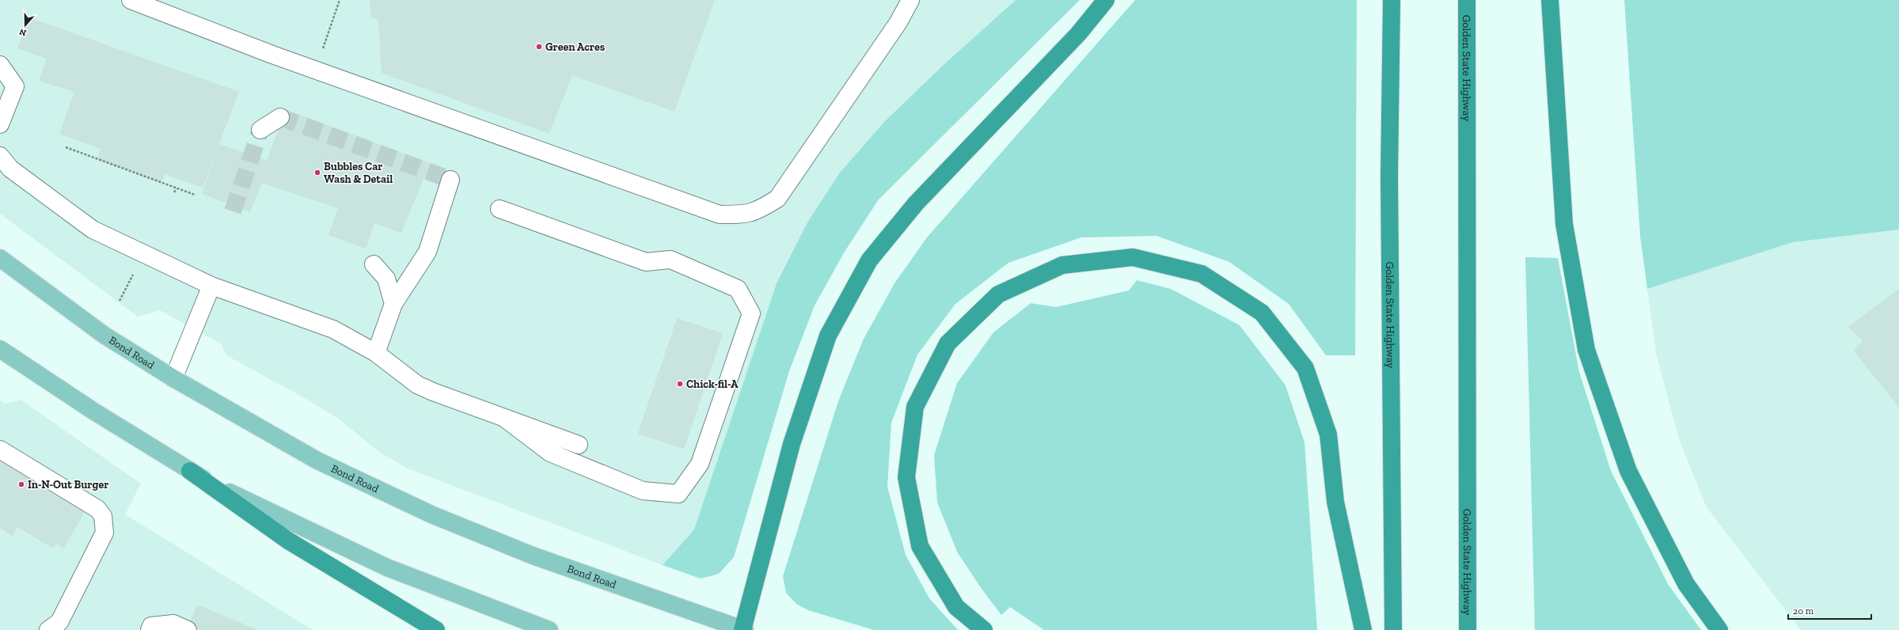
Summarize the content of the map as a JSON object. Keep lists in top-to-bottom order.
{
  "streets": {
    "highway": ["Golden State Highway"],
    "main road": ["Bond Road"]
  },
  "places": [
    "Green Acres",
    "Bubbles Car Wash & Detail",
    "Chick-fil-A",
    "In-N-Out Burger"
  ],
  "scale_bar": "20 m",
  "north": "bottom"
}
